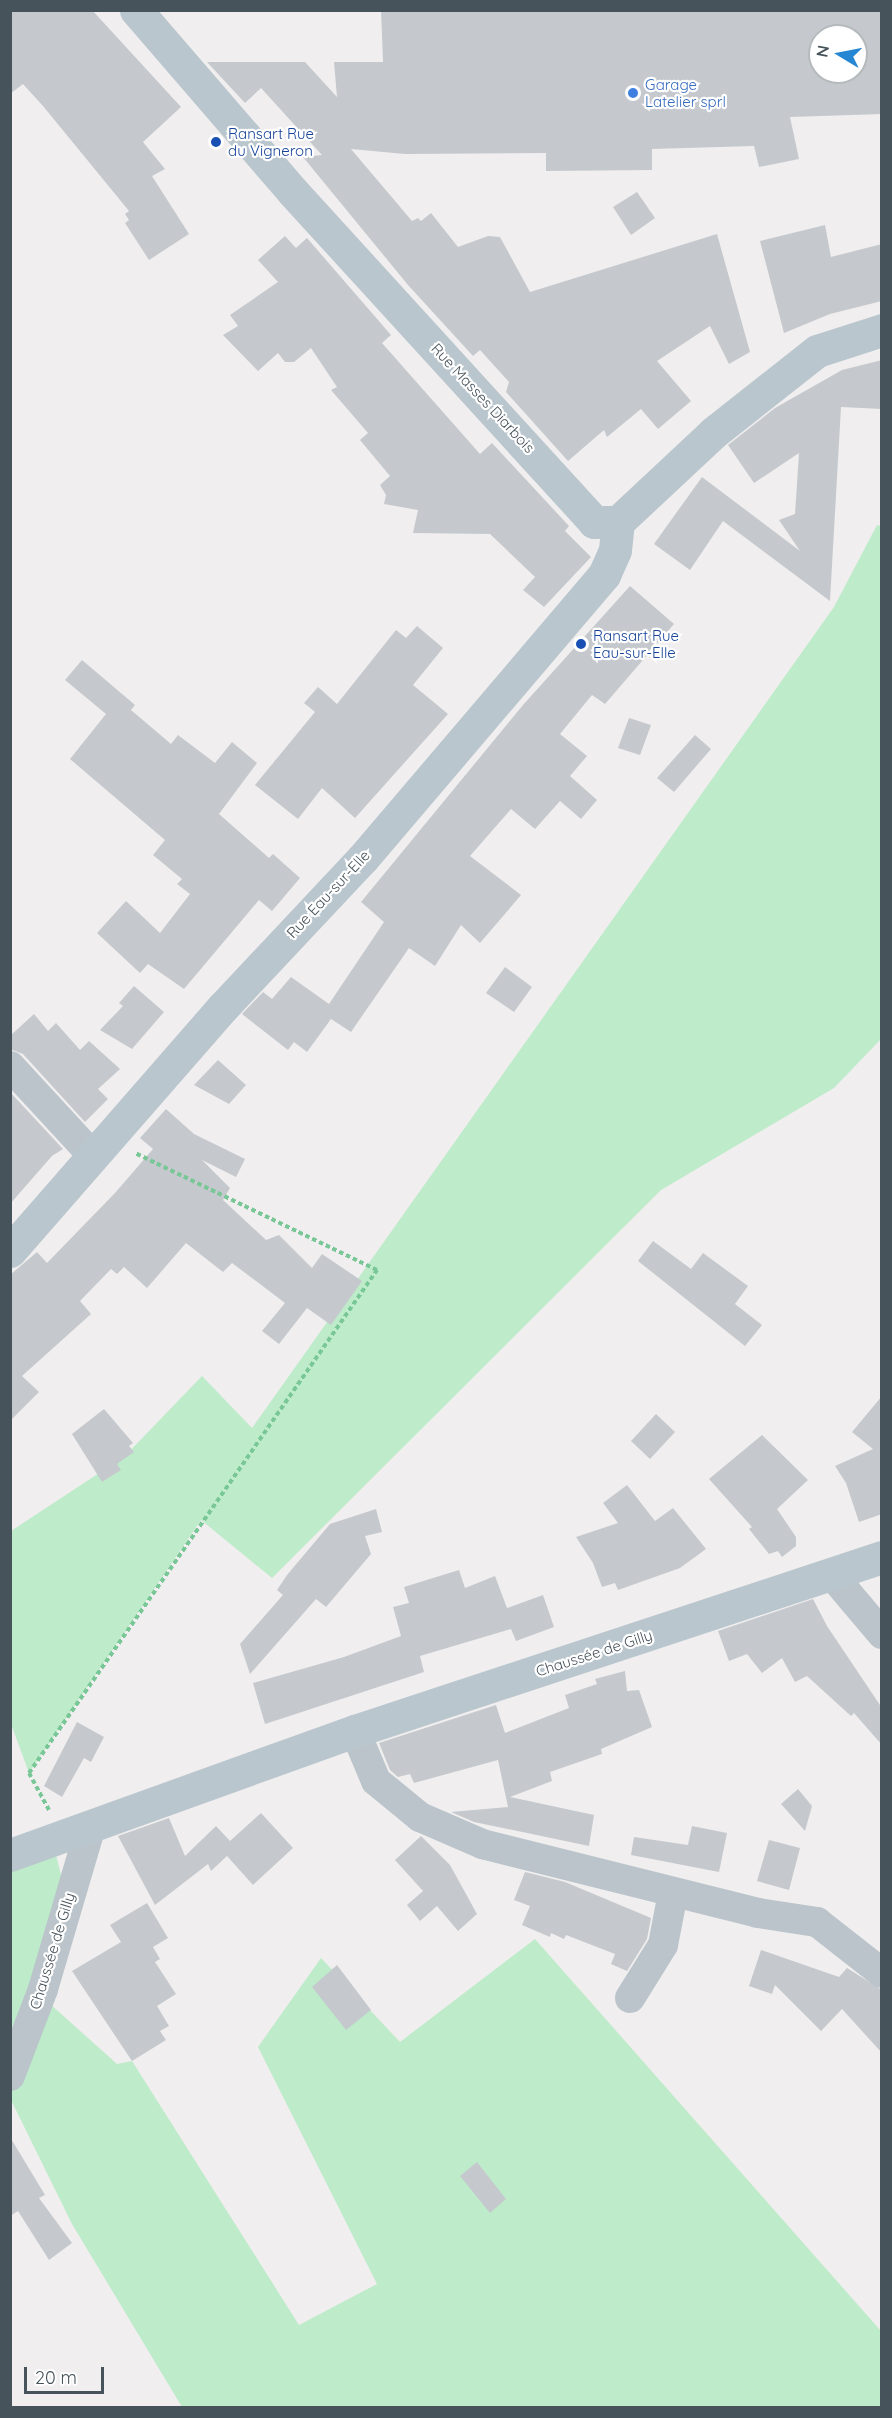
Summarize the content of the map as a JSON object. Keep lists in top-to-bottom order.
{
  "streets": {
    "street": ["Rue Masses Diarbois", "Rue Eau-sur-Elle", "Chaussée de Gilly"]
  },
  "crossings": [
    ["Rue Masses Diarbois", "Rue Eau-sur-Elle"]
  ],
  "places": ["Garage Latelier sprl", "Ransart Rue du Vigneron", "Ransart Rue Eau-sur-Elle"],
  "scale_bar": "20 m",
  "north": "left"
}
